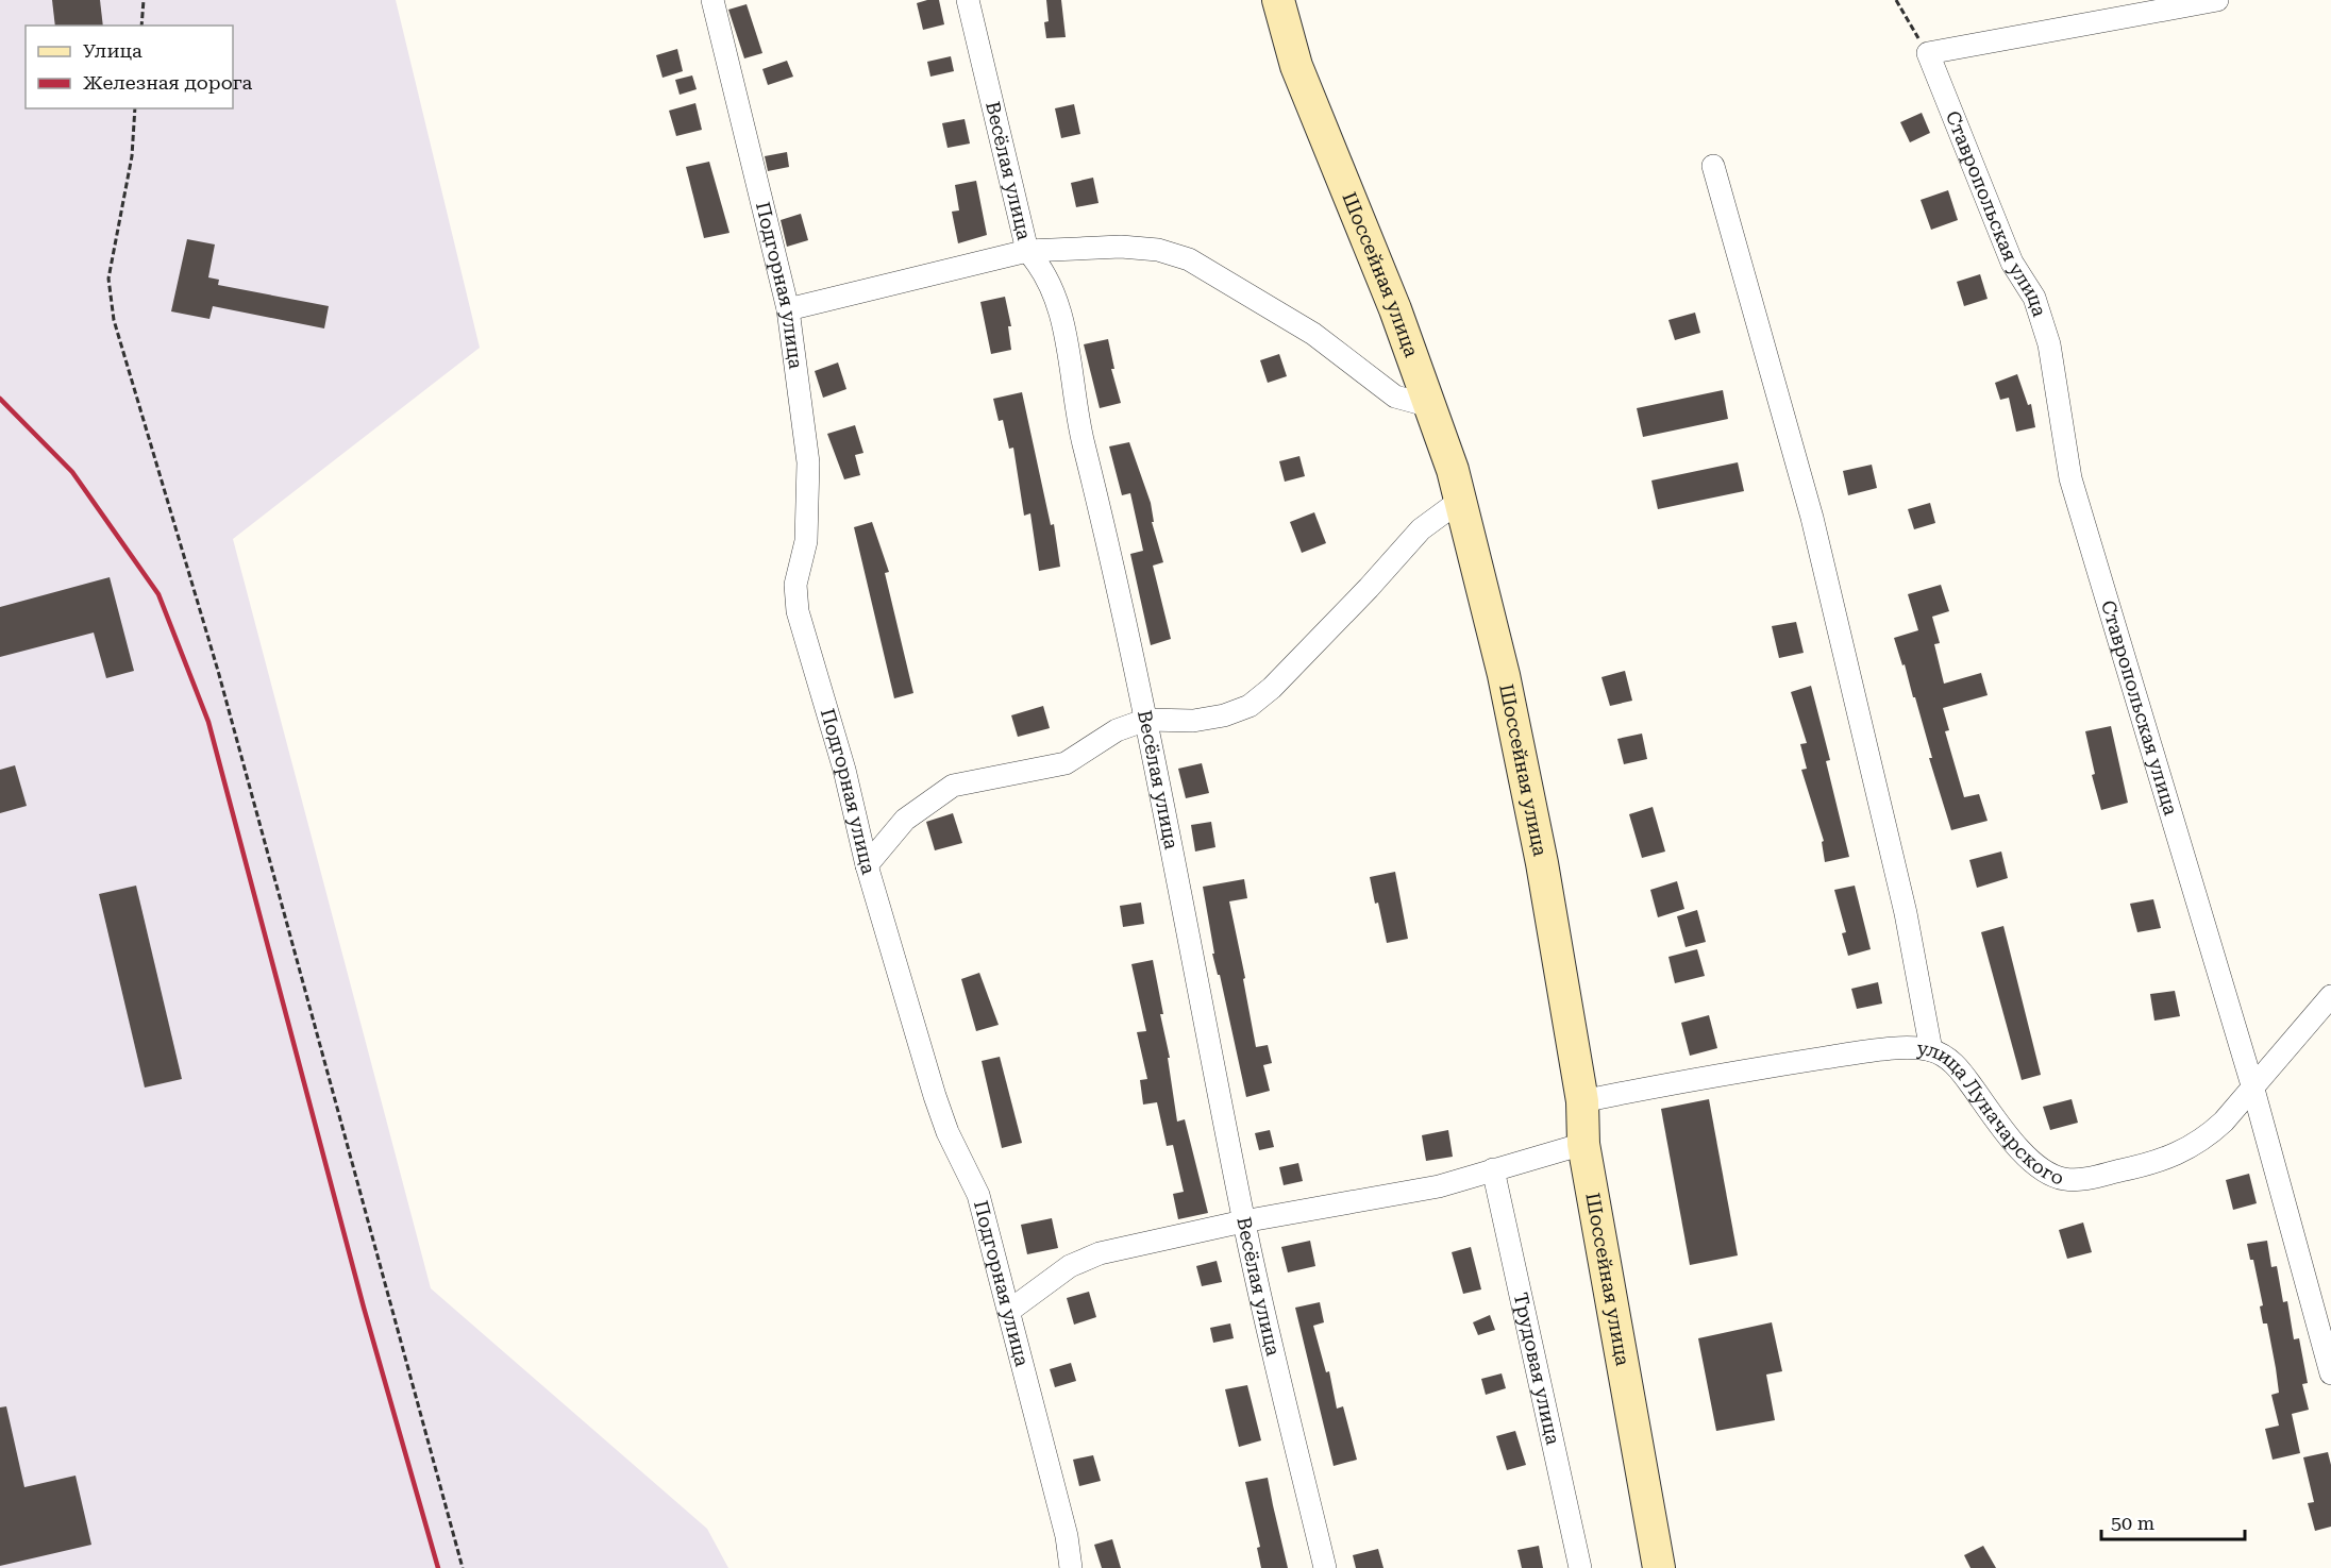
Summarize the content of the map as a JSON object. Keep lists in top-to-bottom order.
{
  "streets": {
    "main road": ["Шоссейная улица"],
    "street": [
      "Весёлая улица",
      "Ставропольская улица",
      "Подгорная улица",
      "улица Луначарского",
      "Трудовая улица"
    ]
  },
  "crossings": [
    ["Ставропольская улица", "улица Луначарского"],
    ["Шоссейная улица", "улица Луначарского"]
  ],
  "legend": ["Улица", "Железная дорога"],
  "scale_bar": "50 m"
}
